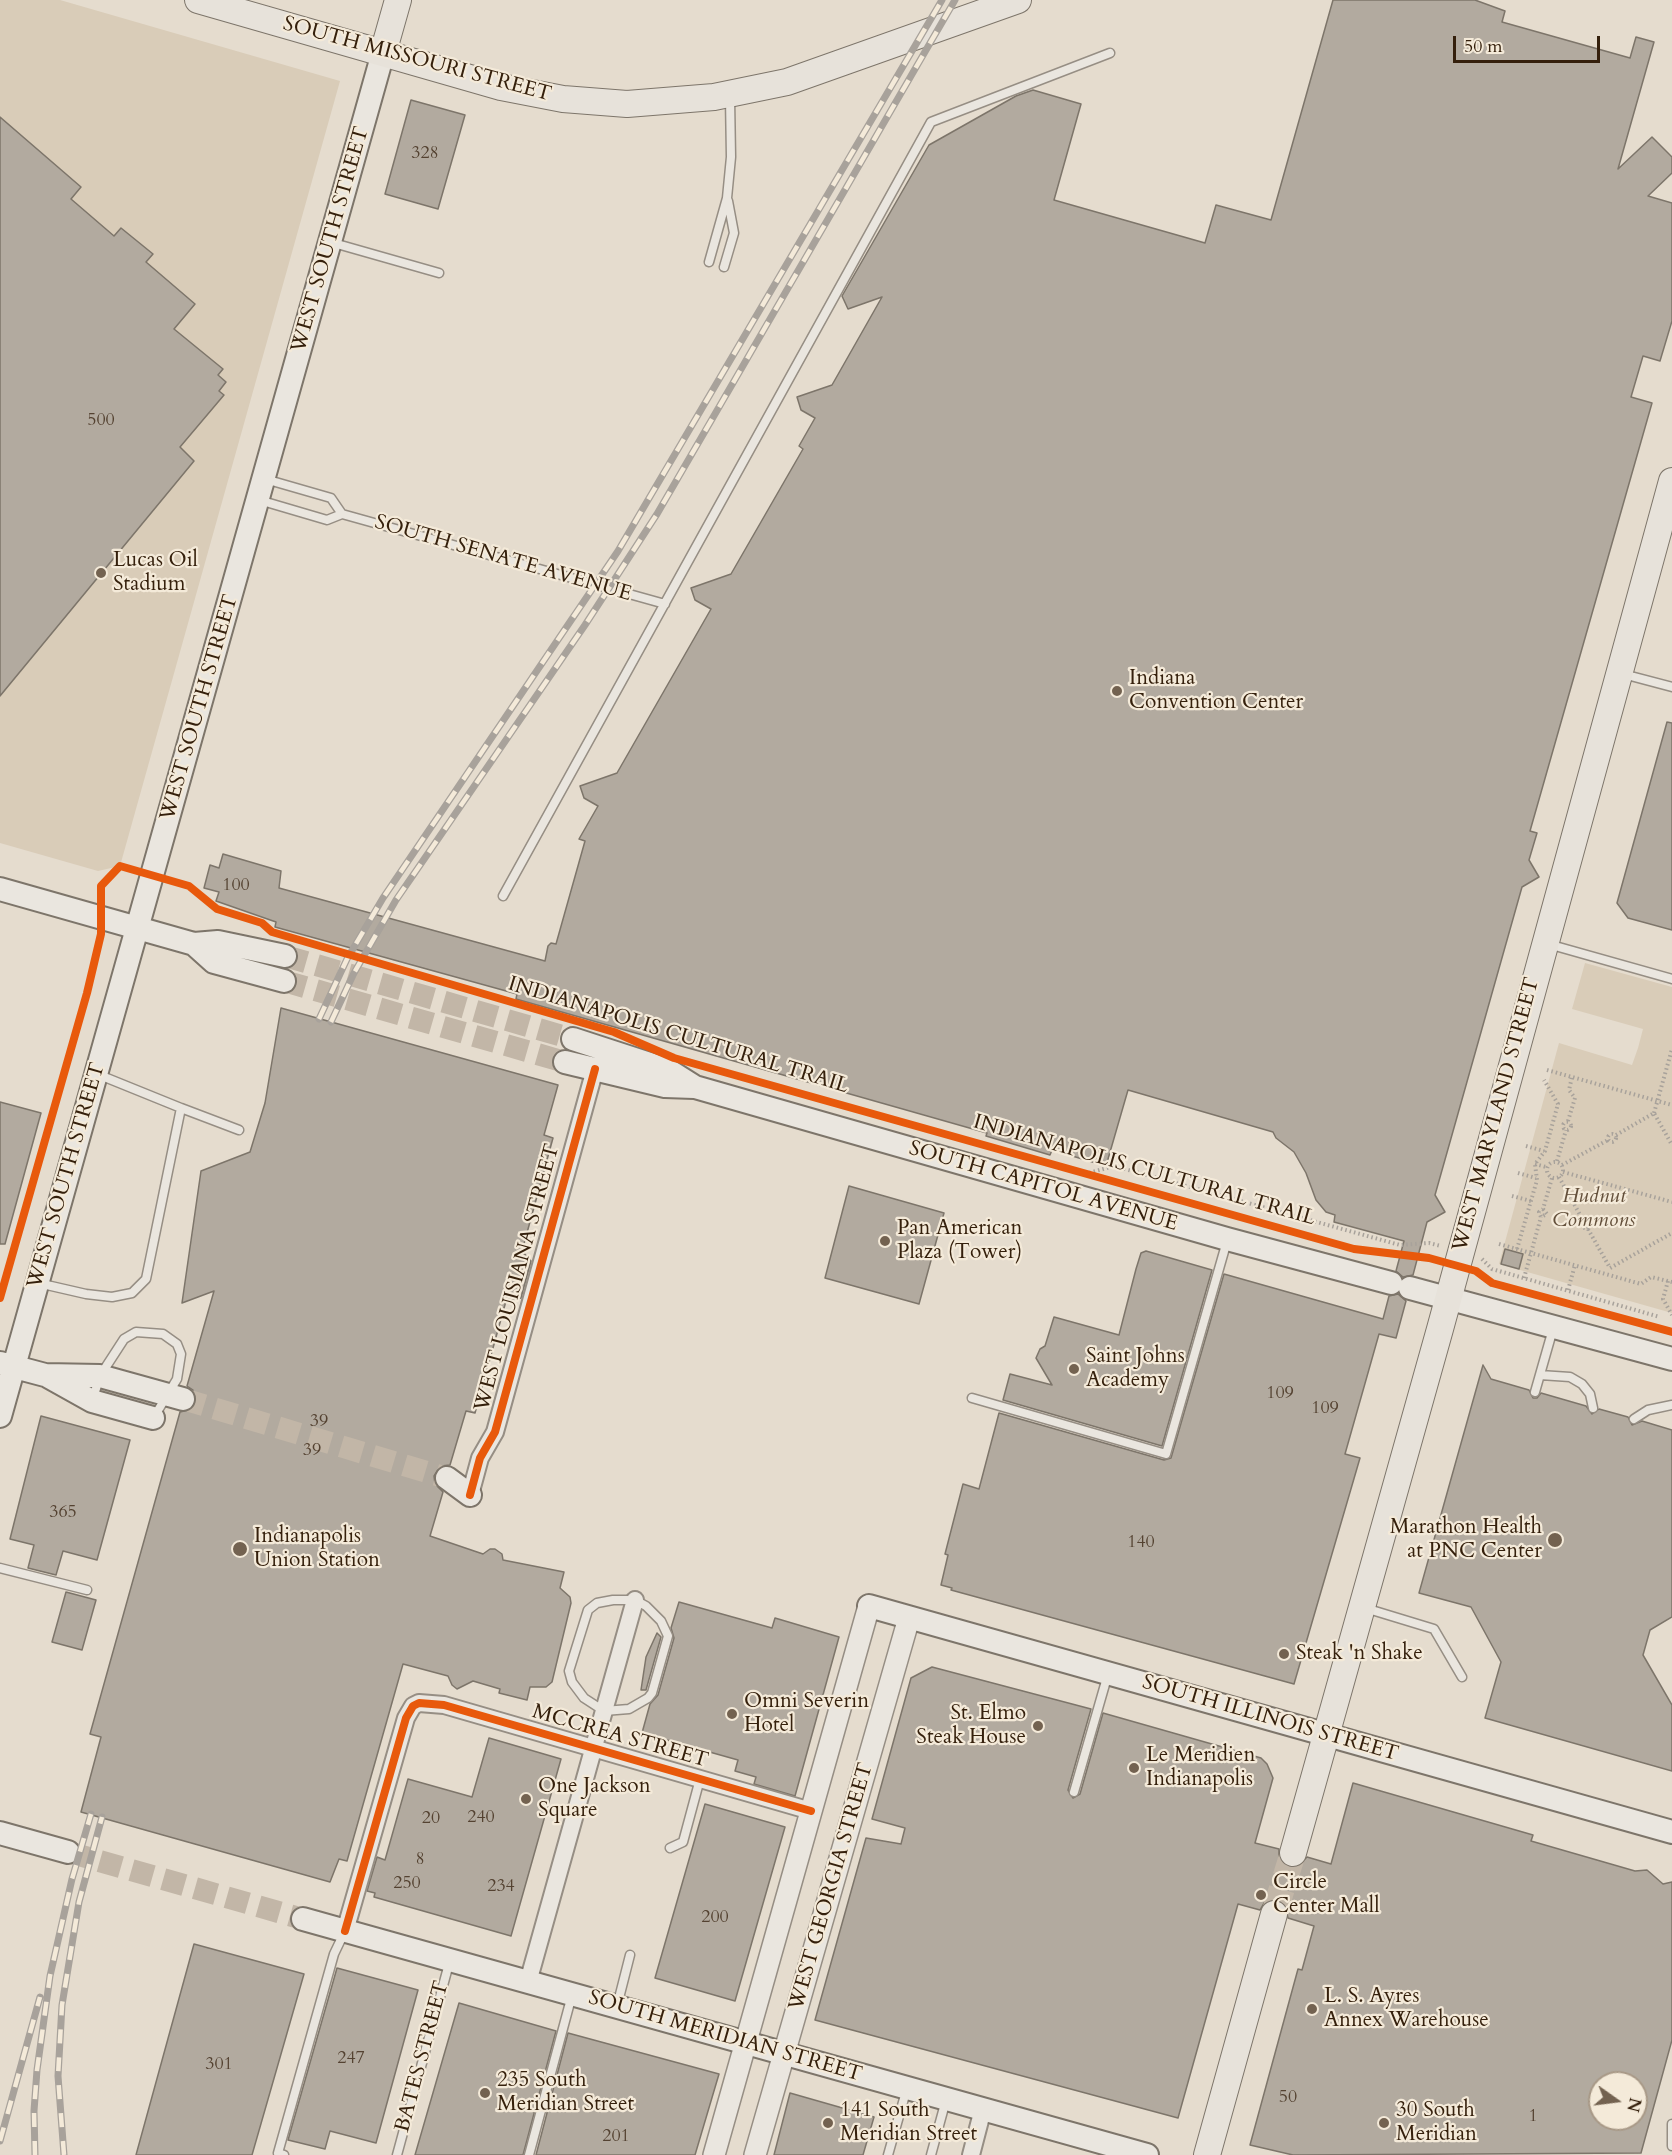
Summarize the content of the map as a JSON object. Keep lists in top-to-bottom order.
{
  "streets": {
    "main road": [
      "SOUTH MISSOURI STREET",
      "WEST SOUTH STREET",
      "WEST MARYLAND STREET",
      "SOUTH CAPITOL AVENUE",
      "SOUTH ILLINOIS STREET",
      "SOUTH MERIDIAN STREET"
    ],
    "street": ["WEST LOUISIANA STREET", "MCCREA STREET", "WEST GEORGIA STREET"],
    "lane": ["SOUTH SENATE AVENUE", "BATES STREET"],
    "cycle path": ["INDIANAPOLIS CULTURAL TRAIL"]
  },
  "crossings": [
    ["SOUTH MISSOURI STREET", "WEST SOUTH STREET"],
    ["WEST SOUTH STREET", "SOUTH SENATE AVENUE"],
    ["WEST MARYLAND STREET", "SOUTH CAPITOL AVENUE"],
    ["WEST MARYLAND STREET", "SOUTH ILLINOIS STREET"],
    ["SOUTH CAPITOL AVENUE", "WEST LOUISIANA STREET"],
    ["SOUTH ILLINOIS STREET", "WEST GEORGIA STREET"],
    ["MCCREA STREET", "WEST GEORGIA STREET"],
    ["MCCREA STREET", "SOUTH MERIDIAN STREET"],
    ["WEST GEORGIA STREET", "SOUTH MERIDIAN STREET"],
    ["SOUTH MERIDIAN STREET", "BATES STREET"]
  ],
  "parks": ["Hudnut Commons"],
  "places": [
    "Lucas Oil Stadium",
    "Indiana Convention Center",
    "Pan American Plaza (Tower)",
    "Saint Johns Academy",
    "Marathon Health at PNC Center",
    "Indianapolis Union Station",
    "Steak 'n Shake",
    "Omni Severin Hotel",
    "St. Elmo Steak House",
    "Le Meridien Indianapolis",
    "One Jackson Square",
    "Circle Center Mall",
    "L. S. Ayres Annex Warehouse",
    "235 South Meridian Street",
    "141 South Meridian Street",
    "30 South Meridian"
  ],
  "house_numbers": [
    "328",
    "500",
    "100",
    "109",
    "109",
    "39",
    "39",
    "365",
    "140",
    "240",
    "20",
    "8",
    "250",
    "234",
    "200",
    "247",
    "301",
    "50",
    "1",
    "201"
  ],
  "scale_bar": "50 m",
  "north": "right"
}
